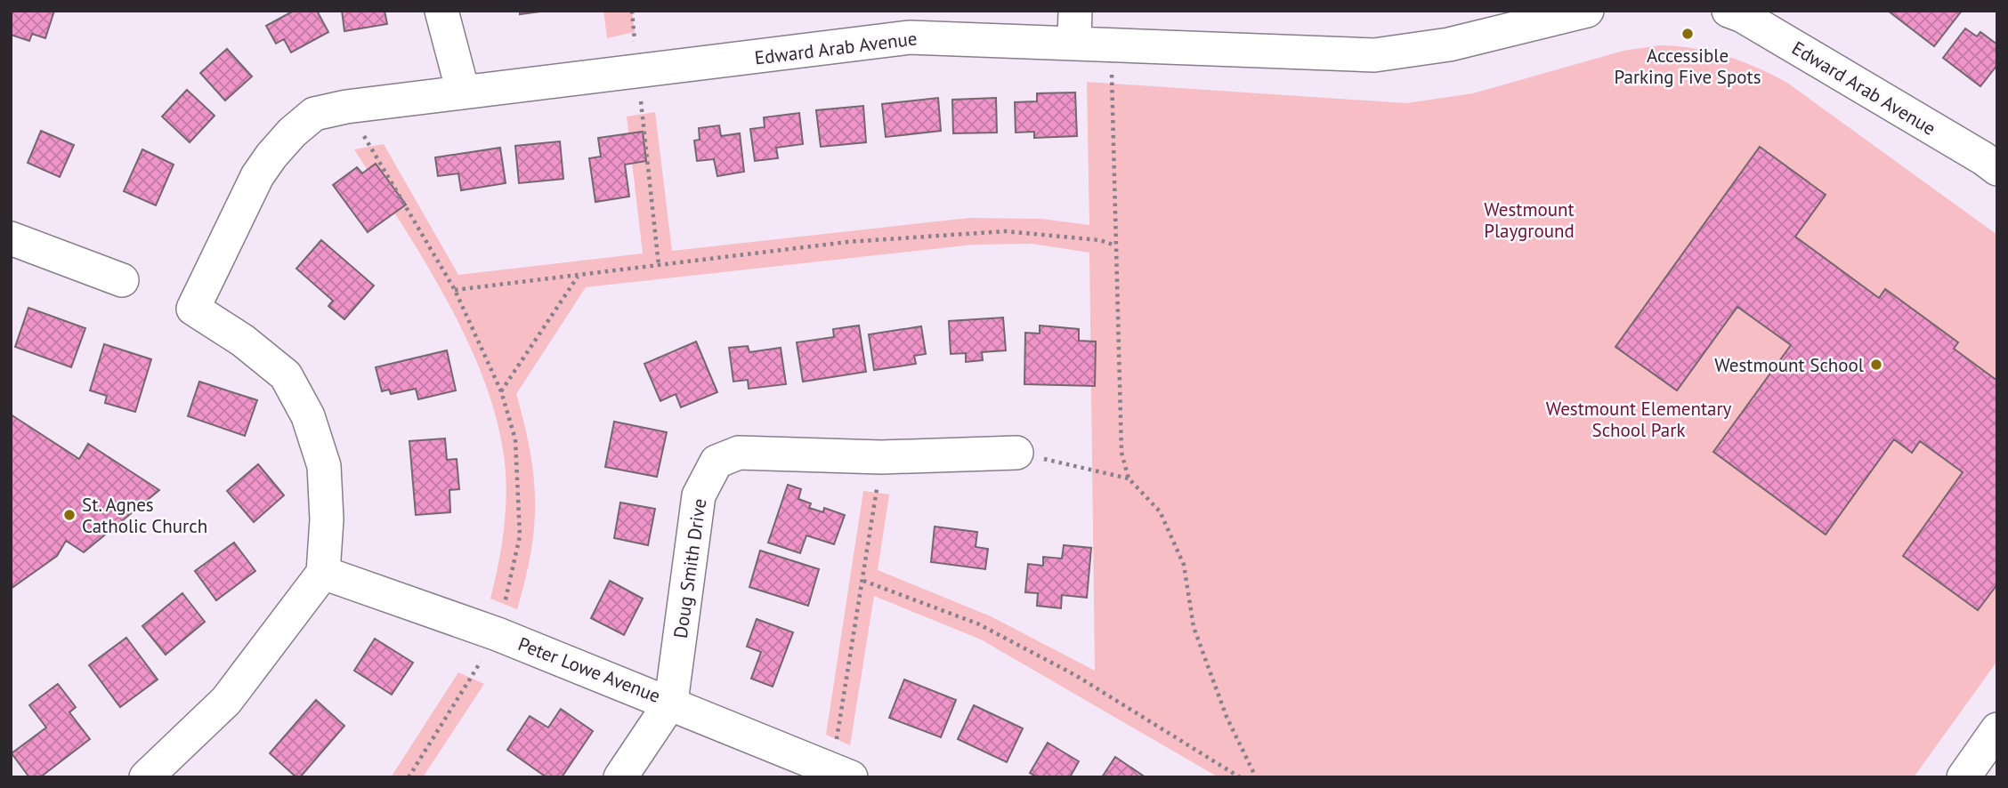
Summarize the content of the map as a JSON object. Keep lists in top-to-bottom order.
{
  "streets": {
    "street": ["Edward Arab Avenue", "Doug Smith Drive", "Peter Lowe Avenue"]
  },
  "crossings": [
    ["Edward Arab Avenue", "Peter Lowe Avenue"],
    ["Doug Smith Drive", "Peter Lowe Avenue"]
  ],
  "parks": ["Westmount Playground", "Westmount Elementary School Park"],
  "places": ["Accessible Parking Five Spots", "Westmount School", "St. Agnes Catholic Church"]
}
